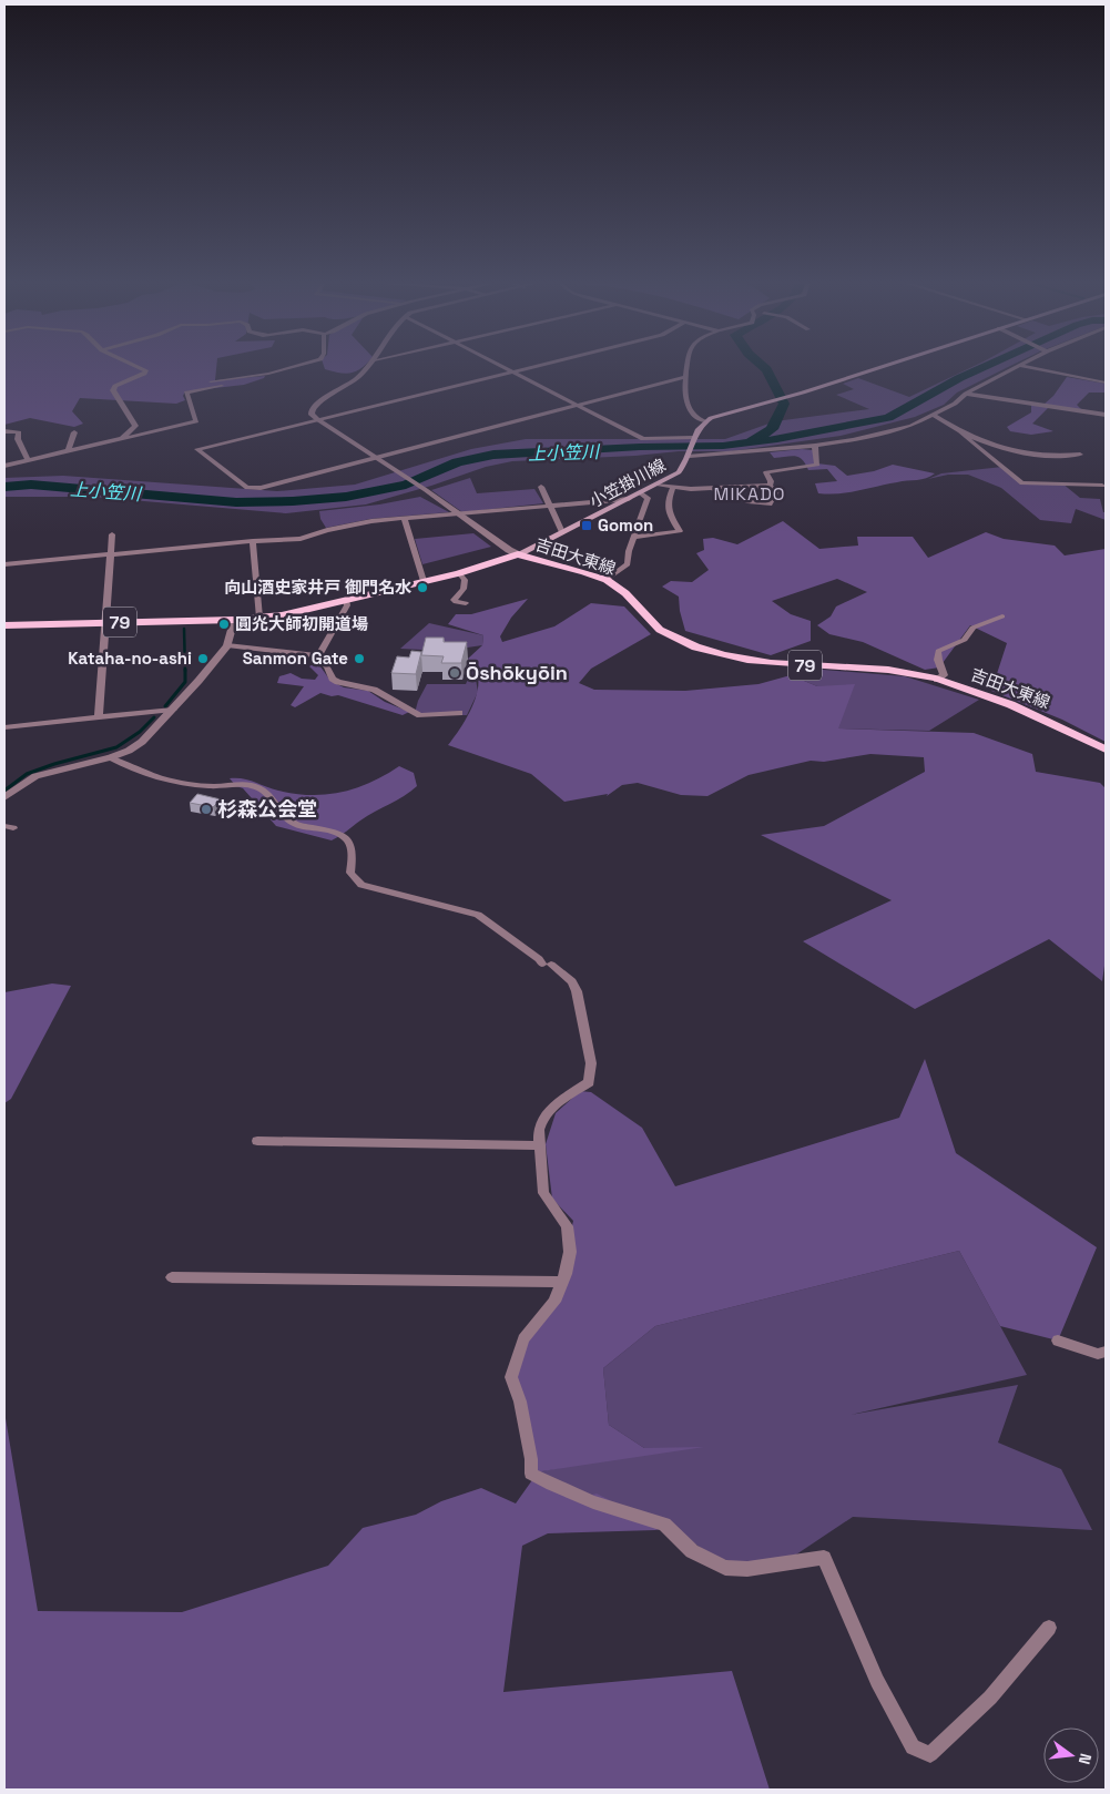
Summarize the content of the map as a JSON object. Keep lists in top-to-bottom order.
{
  "streets": {
    "main road": ["小笠掛川線", "吉田大東線", "79"]
  },
  "crossings": [
    ["小笠掛川線", "吉田大東線"]
  ],
  "districts": ["MIKADO"],
  "water": ["上小笠川"],
  "places": {
    "transit": ["Gomon"],
    "other": [
      "向山酒史家井戸 御門名水",
      "圓灮大師初開道場",
      "Kataha-no-ashi",
      "Sanmon Gate",
      "Ōshōkyōin",
      "杉森公会堂"
    ]
  },
  "north": "right"
}
